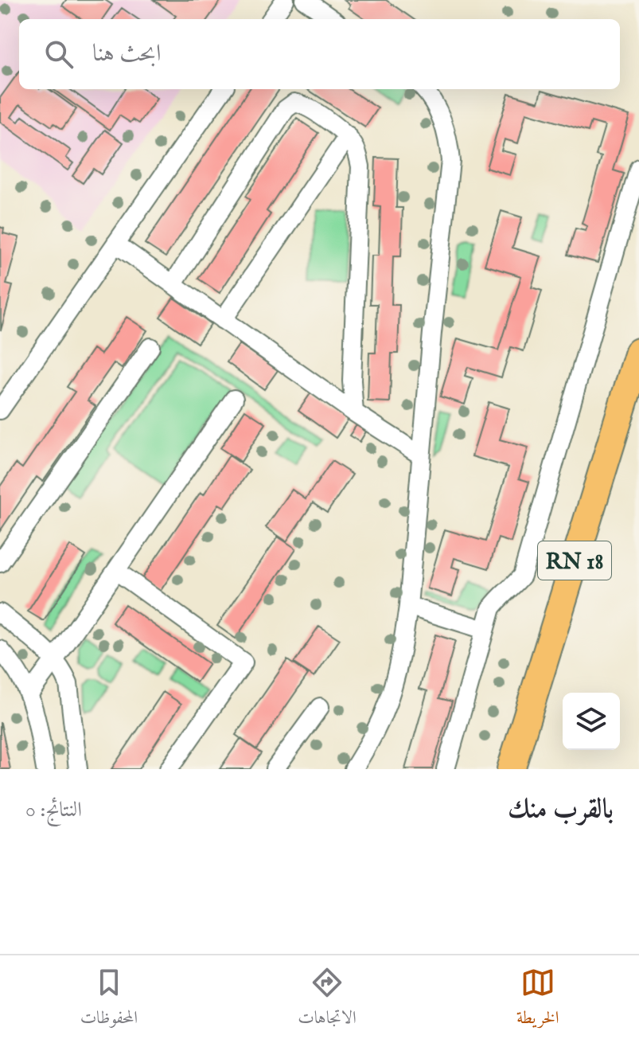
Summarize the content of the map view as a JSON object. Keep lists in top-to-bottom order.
{
  "streets": {
    "main road": ["RN 18"]
  },
  "page": {
    "search": "ابحث هنا",
    "heading": ["بالقرب منك", "النتائج: 0"],
    "nav": ["الخريطة", "الاتجاهات", "المحفوظات"]
  }
}
